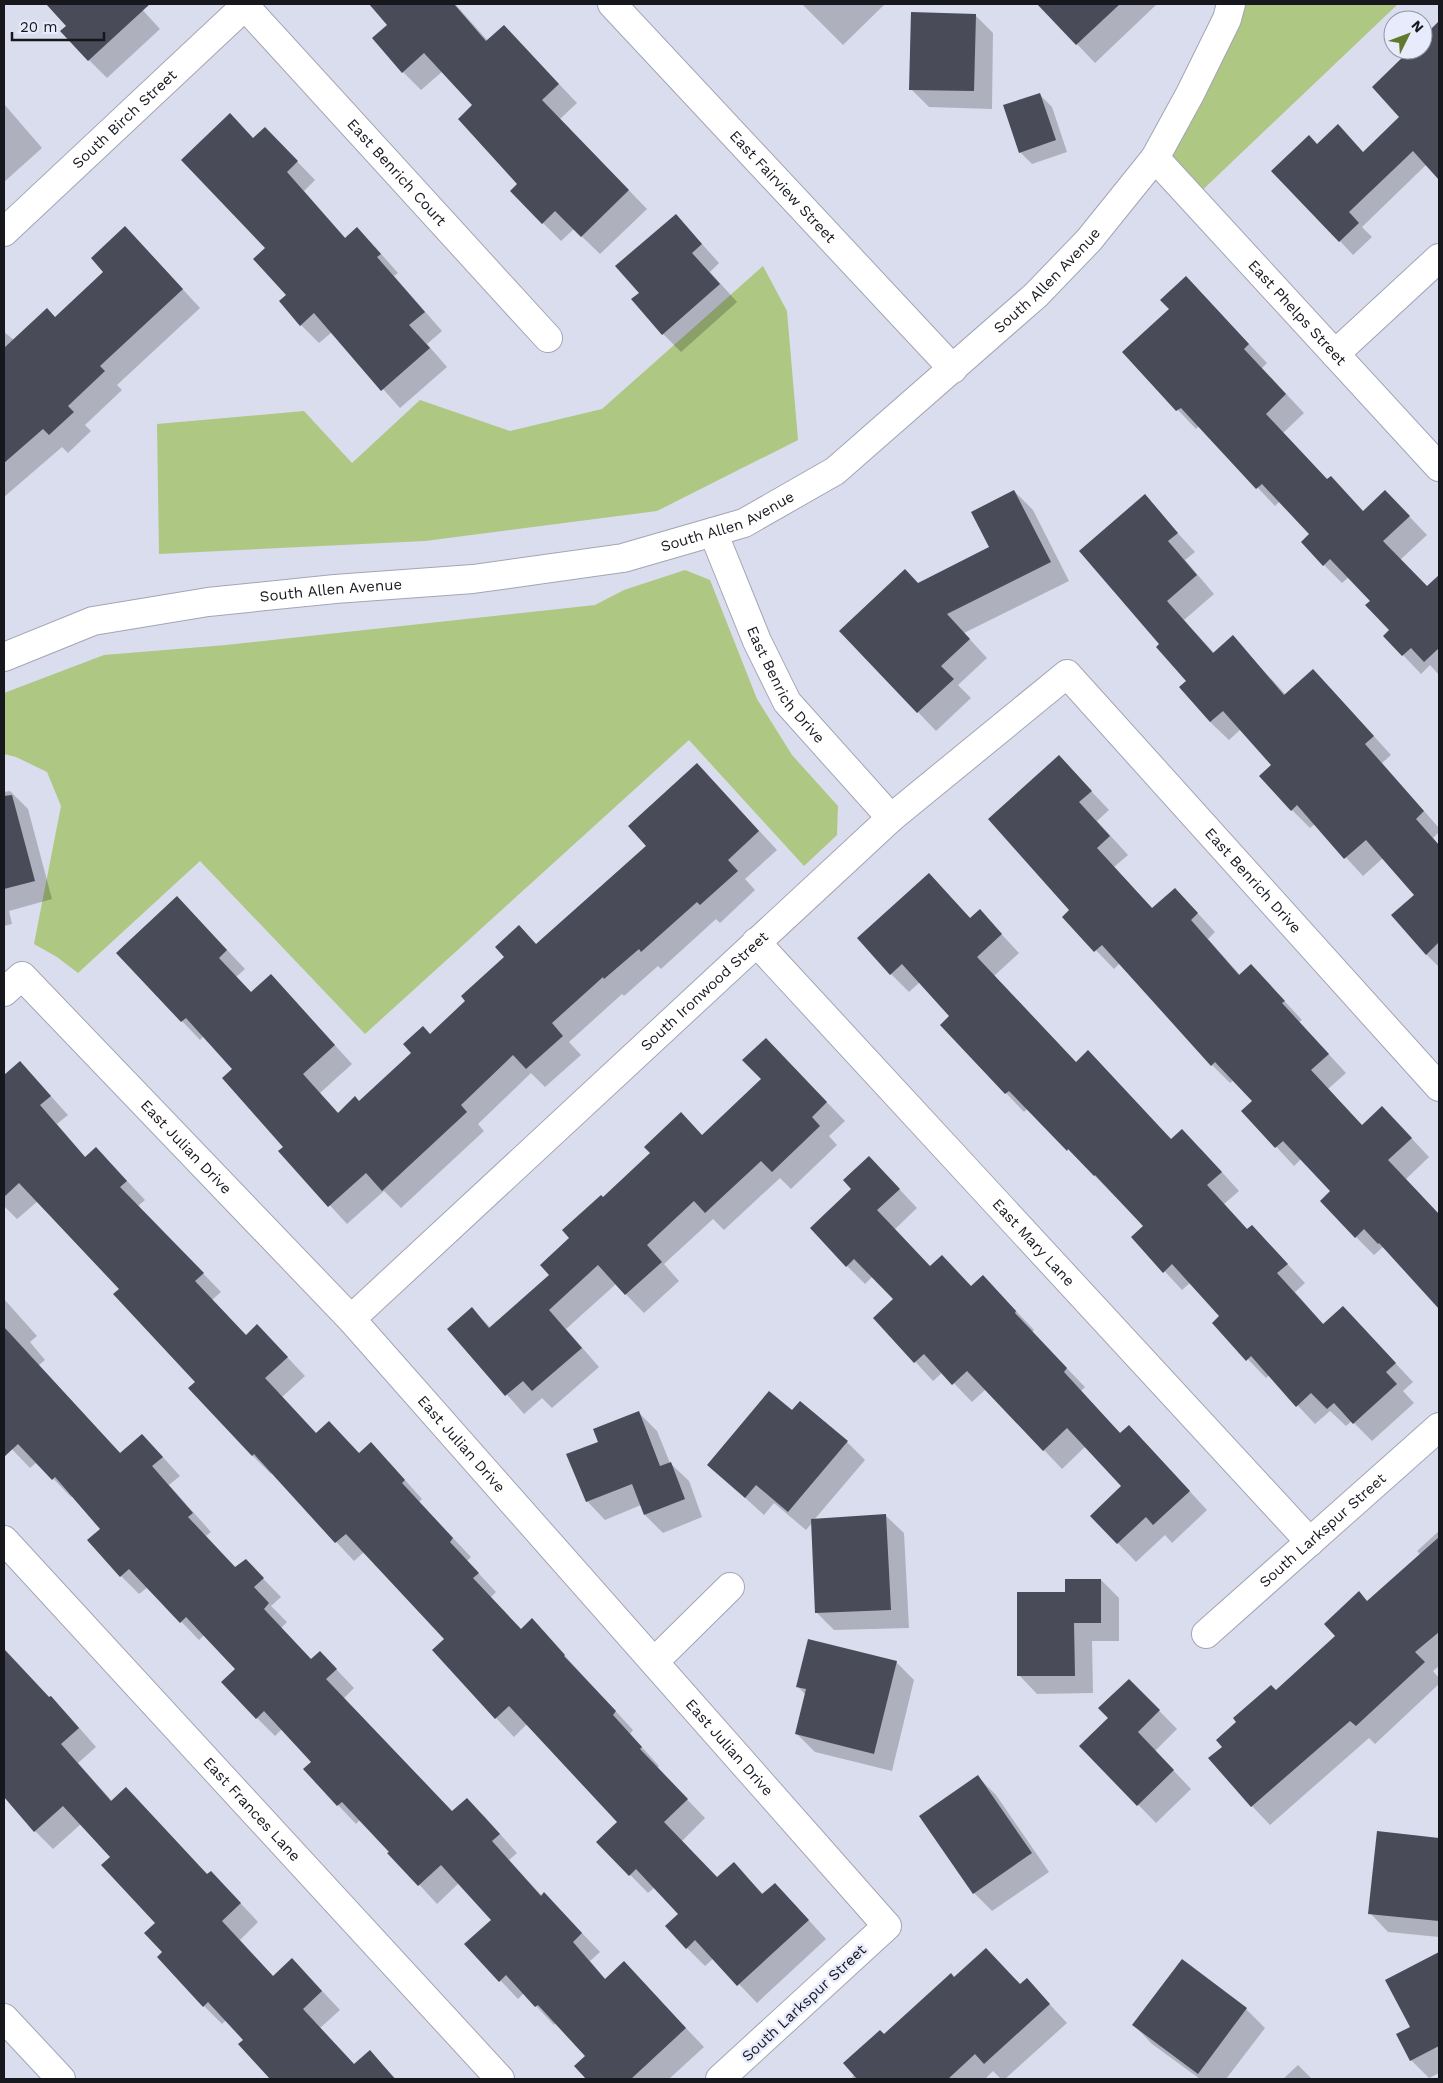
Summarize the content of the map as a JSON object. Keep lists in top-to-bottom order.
{
  "streets": {
    "street": [
      "South Birch Street",
      "East Benrich Court",
      "East Fairview Street",
      "South Allen Avenue",
      "East Phelps Street",
      "East Benrich Drive",
      "South Ironwood Street",
      "East Julian Drive",
      "East Mary Lane",
      "South Larkspur Street",
      "East Frances Lane"
    ]
  },
  "crossings": [
    ["South Birch Street", "East Benrich Court"],
    ["East Fairview Street", "South Allen Avenue"],
    ["South Allen Avenue", "East Phelps Street"],
    ["South Allen Avenue", "East Benrich Drive"],
    ["East Benrich Drive", "South Ironwood Street"],
    ["South Ironwood Street", "East Julian Drive"],
    ["South Ironwood Street", "East Mary Lane"],
    ["East Julian Drive", "South Larkspur Street"],
    ["East Mary Lane", "South Larkspur Street"]
  ],
  "scale_bar": "20 m",
  "north": "top right"
}
